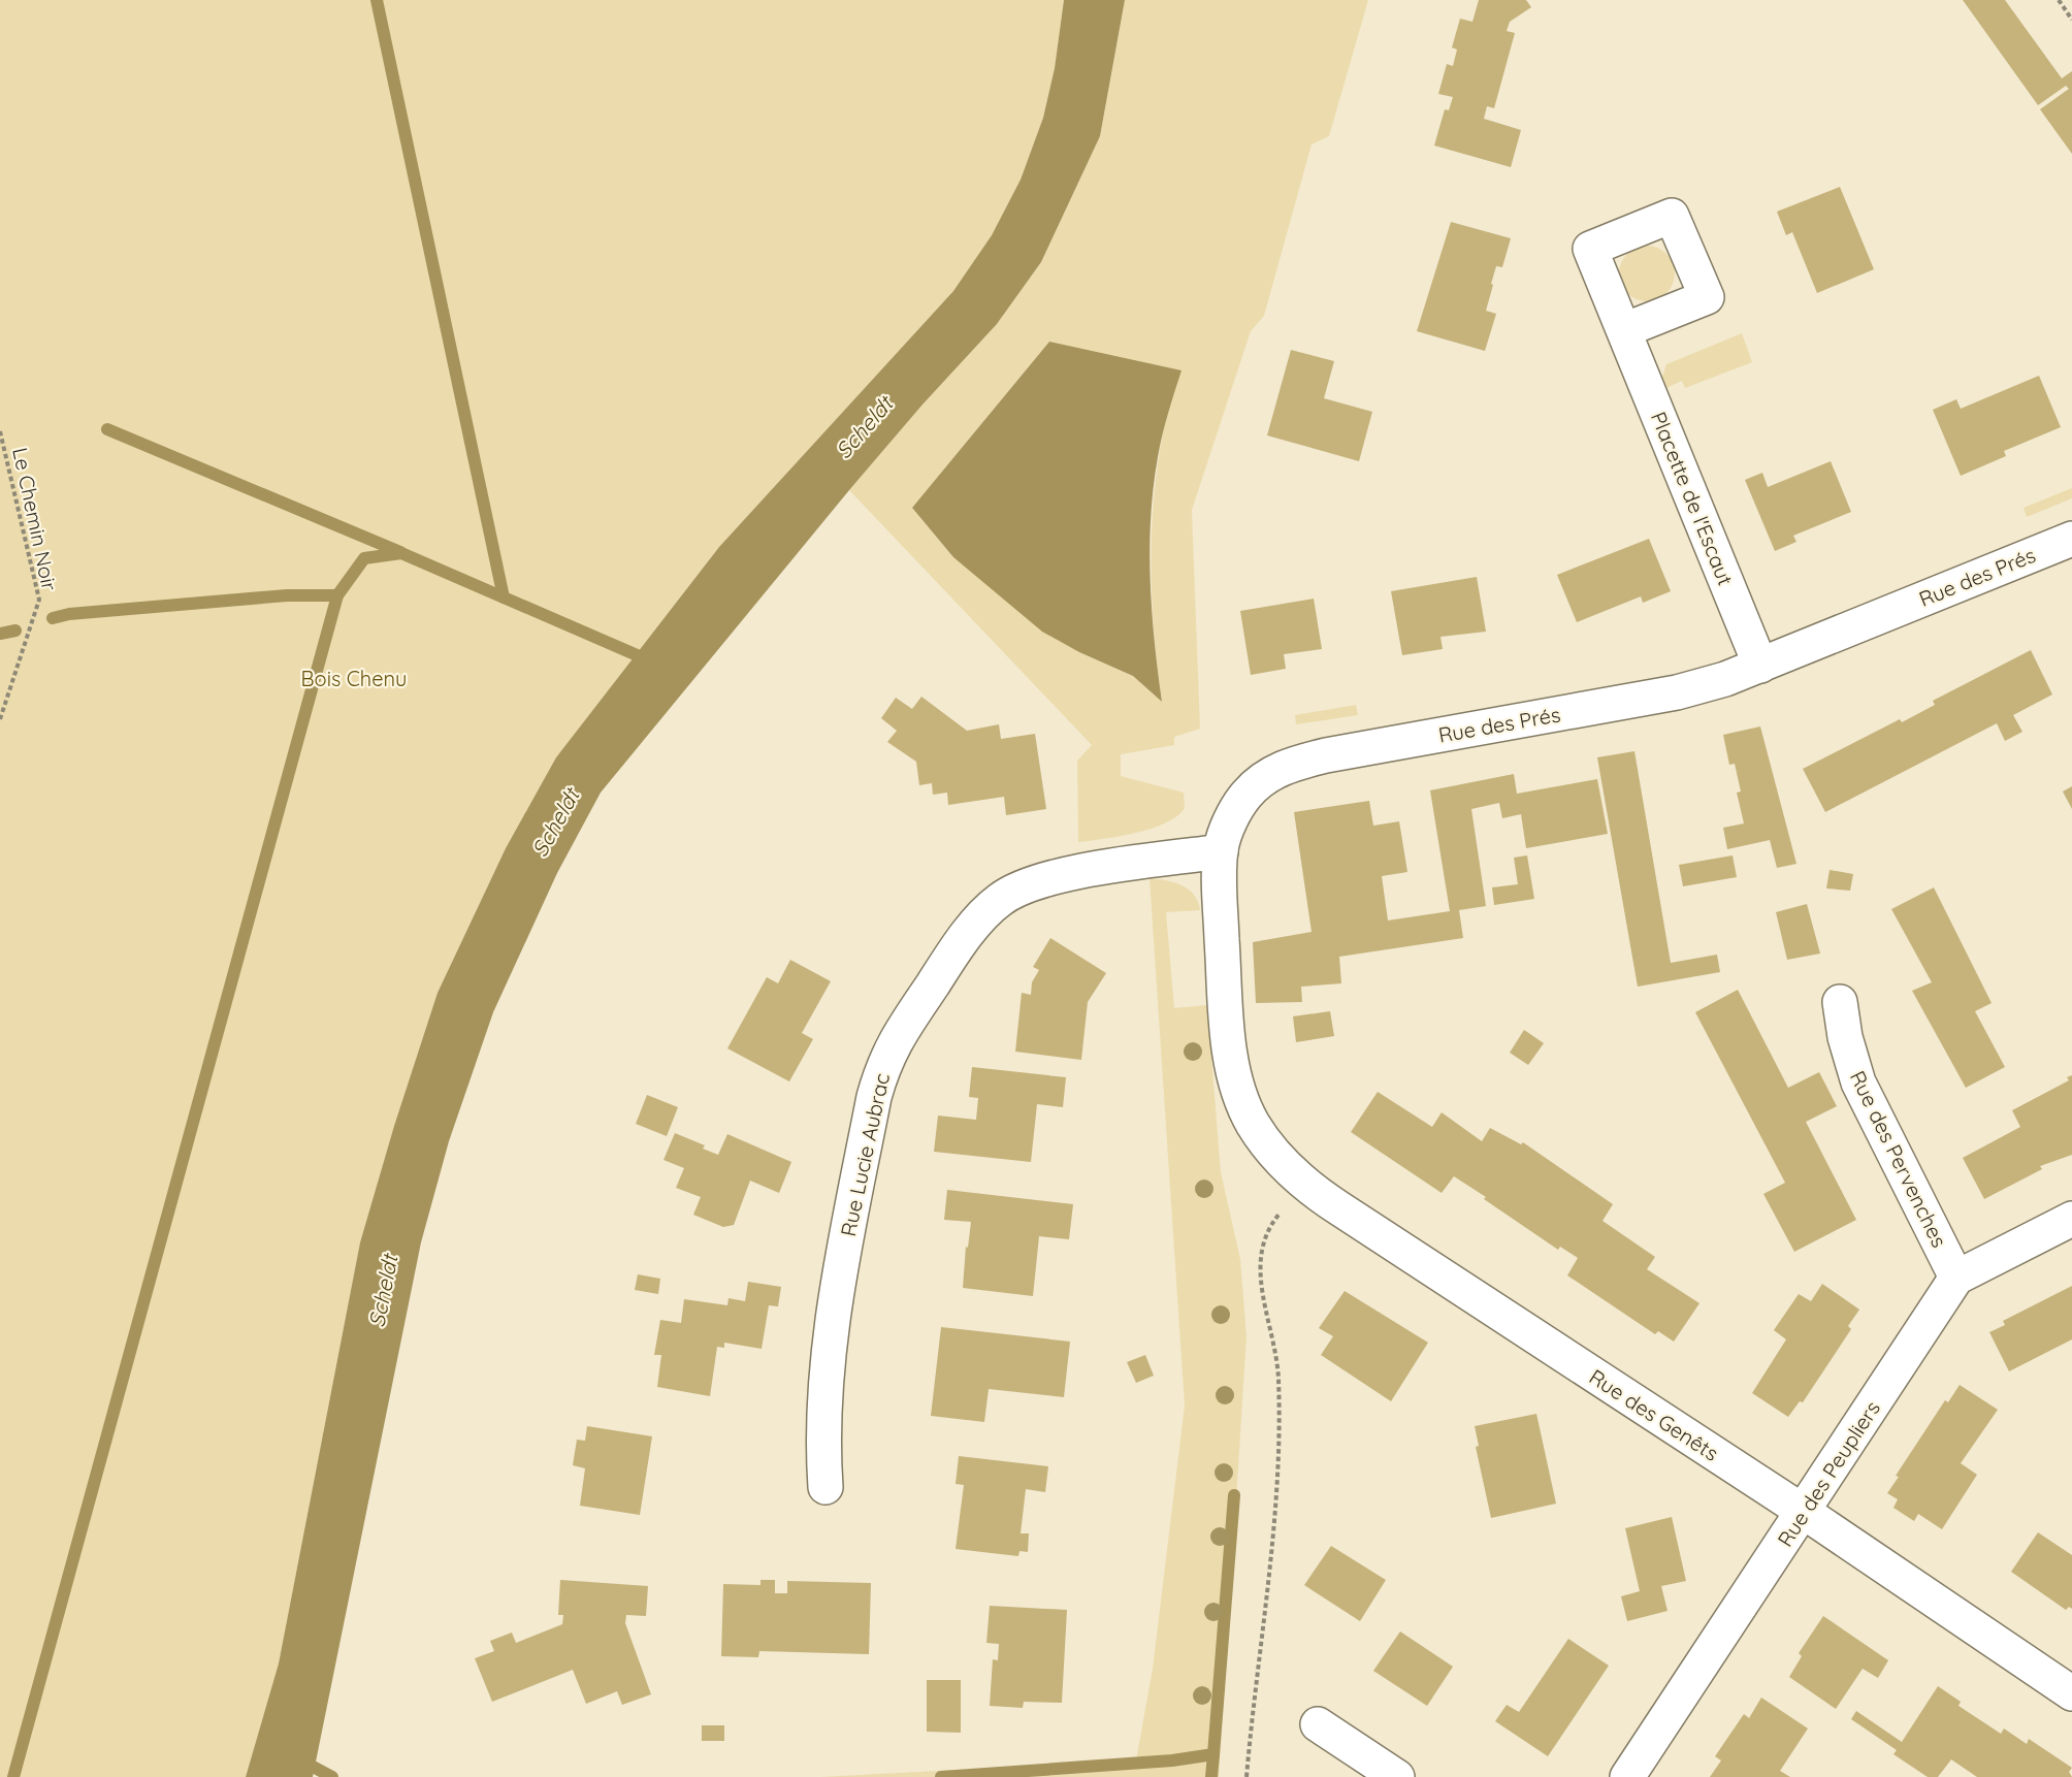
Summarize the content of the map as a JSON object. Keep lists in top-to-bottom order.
{
  "streets": {
    "street": [
      "Placette de l'Escaut",
      "Rue des Prés",
      "Rue Lucie Aubrac",
      "Rue des Pervenches",
      "Rue des Genêts",
      "Rue des Peupliers"
    ],
    "path": ["Le Chemin Noir"]
  },
  "crossings": [
    ["Placette de l'Escaut", "Rue des Prés"],
    ["Rue des Prés", "Rue Lucie Aubrac"],
    ["Rue des Prés", "Rue des Genêts"],
    ["Rue des Pervenches", "Rue des Peupliers"],
    ["Rue des Genêts", "Rue des Peupliers"]
  ],
  "water": ["Scheldt"],
  "parks": ["Bois Chenu"]
}
